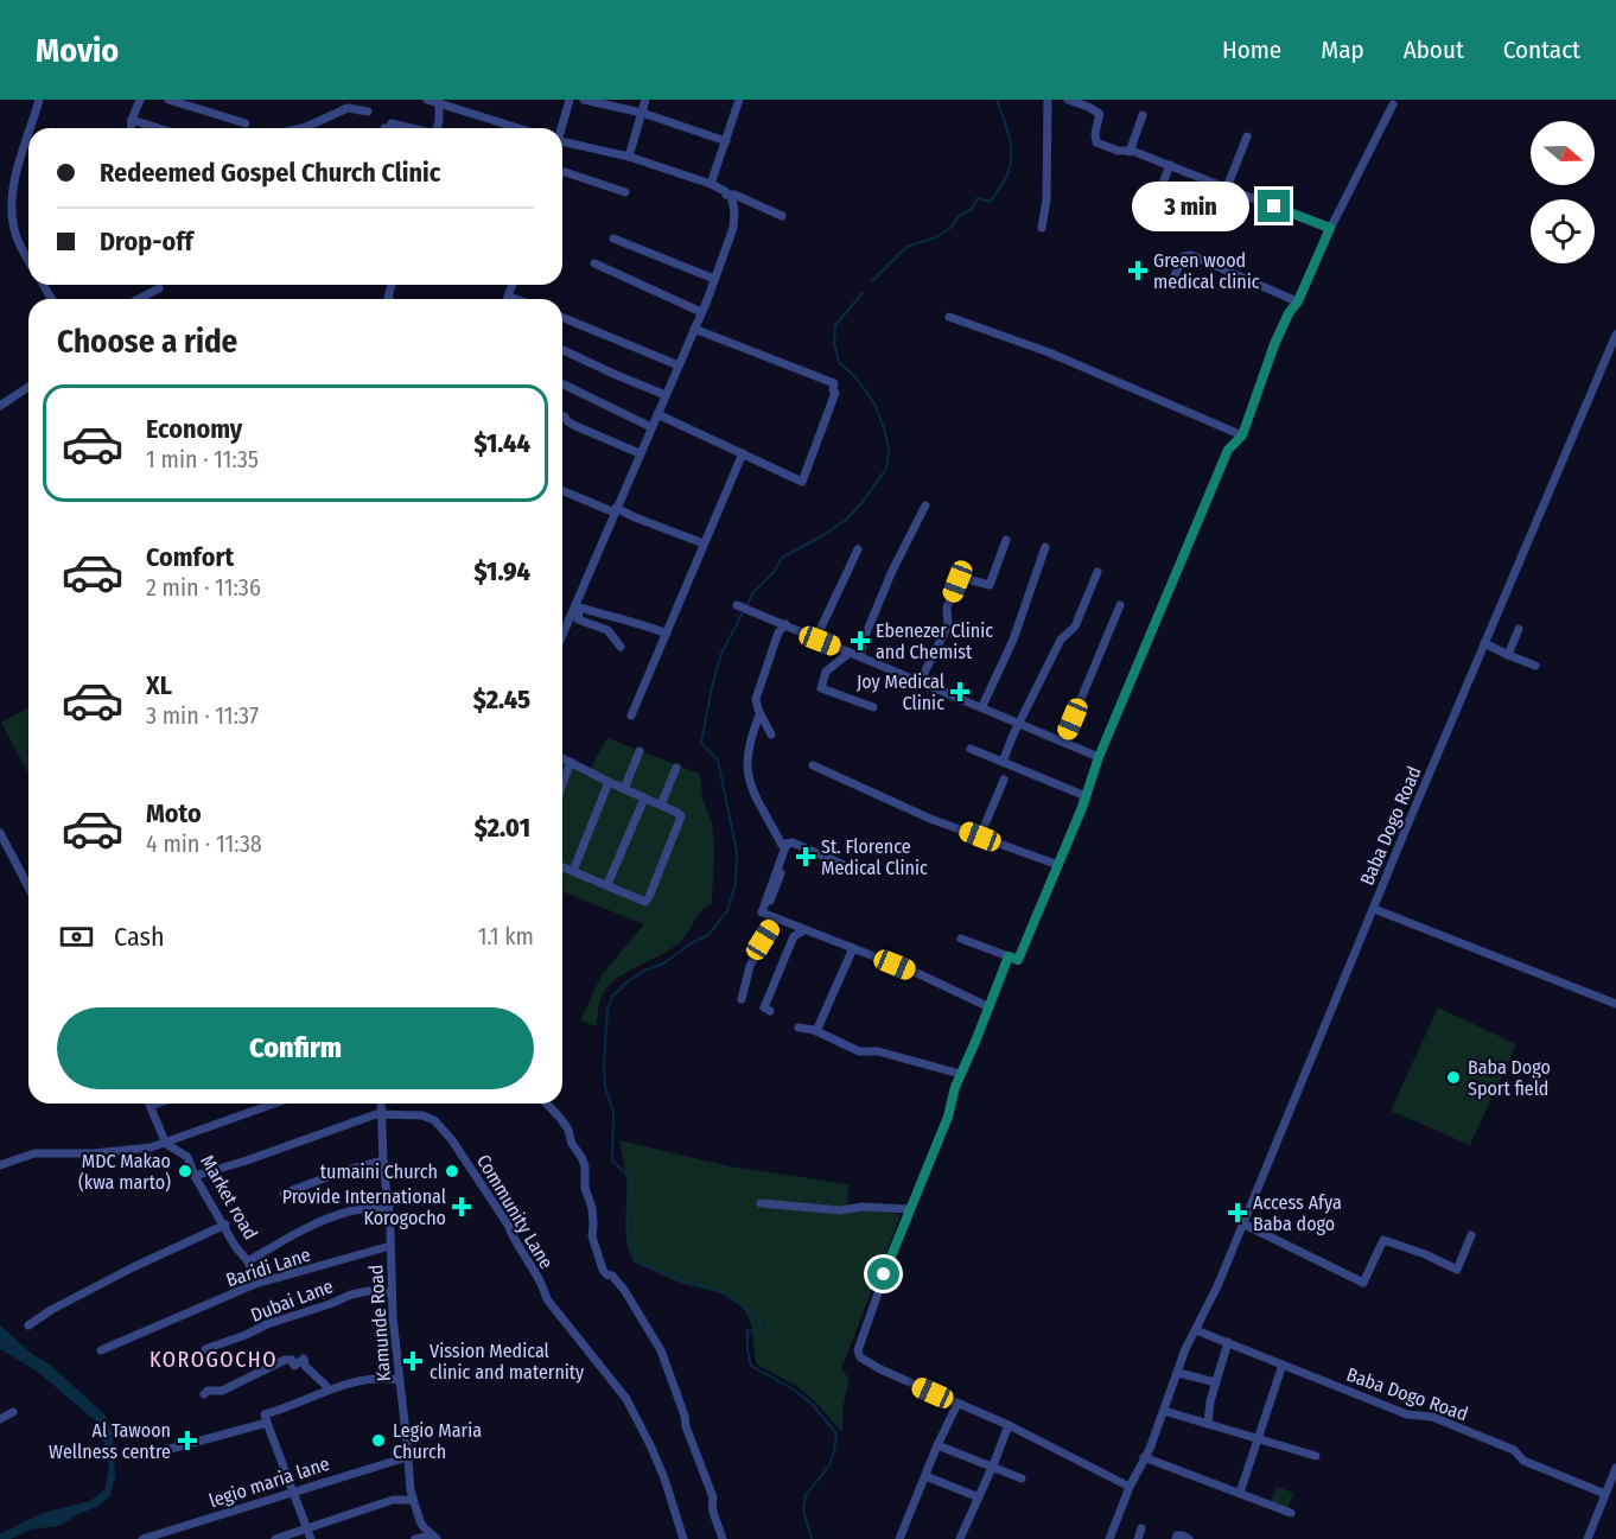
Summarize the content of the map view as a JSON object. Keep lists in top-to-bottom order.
{
  "streets": {
    "street": [
      "Baba Dogo Road",
      "Market road",
      "Community Lane",
      "Baridi Lane",
      "Dubai Lane",
      "Kamunde Road",
      "legio maria lane"
    ]
  },
  "crossings": [
    ["Market road", "Community Lane"],
    ["Market road", "Baridi Lane"],
    ["Community Lane", "Kamunde Road"],
    ["Baridi Lane", "Kamunde Road"],
    ["Dubai Lane", "Kamunde Road"],
    ["Kamunde Road", "legio maria lane"]
  ],
  "districts": ["KOROGOCHO"],
  "places": {
    "health": [
      "Green wood medical clinic",
      "Ebenezer Clinic and Chemist",
      "Joy Medical Clinic",
      "St. Florence Medical Clinic",
      "Provide International Korogocho",
      "Access Afya Baba dogo",
      "Vission Medical clinic and maternity",
      "Al Tawoon Wellness centre"
    ],
    "other": [
      "Baba Dogo Sport field",
      "MDC Makao (kwa marto)",
      "tumaini Church",
      "Legio Maria Church"
    ]
  },
  "north": "right",
  "page": {
    "header": "Movio",
    "nav": [
      "Home",
      "Map",
      "About",
      "Contact"
    ],
    "banner": ["Redeemed Gospel Church Clinic", "Drop-off"],
    "bubble": "3 min",
    "heading": "Choose a ride",
    "list": [
      {
        "name": "Economy",
        "note": "1 min · 11:35",
        "value": "$1.44"
      },
      {
        "name": "Comfort",
        "note": "2 min · 11:36",
        "value": "$1.94"
      },
      {
        "name": "XL",
        "note": "3 min · 11:37",
        "value": "$2.45"
      },
      {
        "name": "Moto",
        "note": "4 min · 11:38",
        "value": "$2.01"
      }
    ],
    "pay": ["Cash", "1.1 km"],
    "buttons": "Confirm"
  }
}
